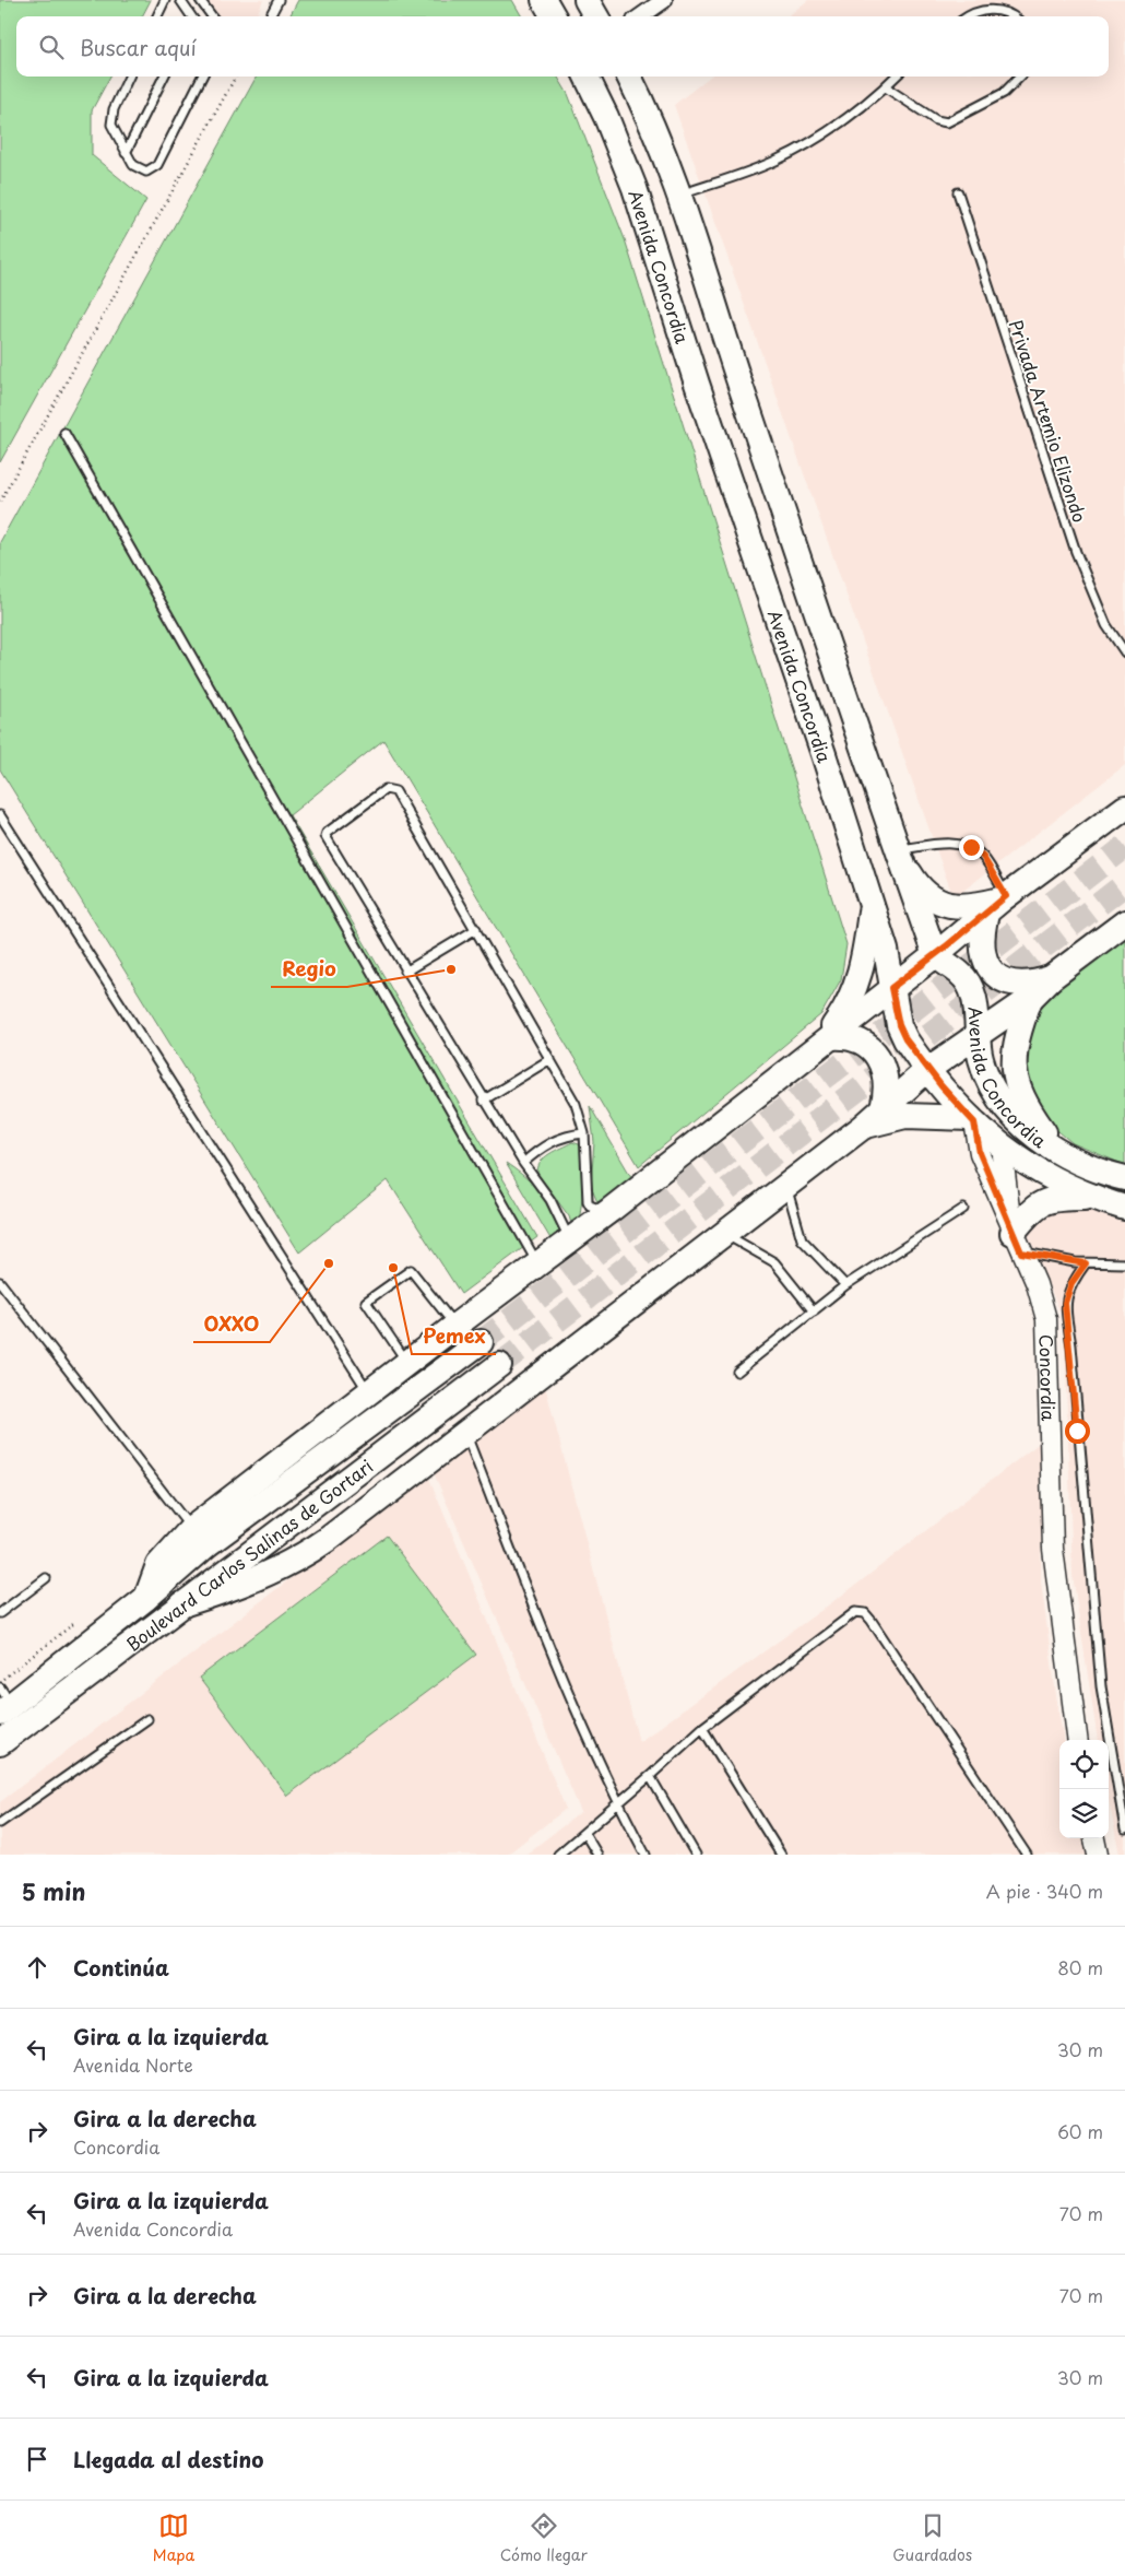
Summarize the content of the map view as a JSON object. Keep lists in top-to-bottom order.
{
  "streets": {
    "main road": ["Avenida Concordia", "Boulevard Carlos Salinas de Gortari"],
    "street": ["Concordia"],
    "lane": ["Privada Artemio Elizondo"]
  },
  "crossings": [
    ["Avenida Concordia", "Concordia"]
  ],
  "places": ["Regio", "OXXO", "Pemex"],
  "page": {
    "search": "Buscar aquí",
    "heading": ["5 min", "A pie · 340 m"],
    "list": [
      ["Continúa", "80 m"],
      ["Gira a la izquierda", "Avenida Norte", "30 m"],
      ["Gira a la derecha", "Concordia", "60 m"],
      ["Gira a la izquierda", "Avenida Concordia", "70 m"],
      ["Gira a la derecha", "70 m"],
      ["Gira a la izquierda", "30 m"],
      "Llegada al destino"
    ],
    "nav": ["Mapa", "Cómo llegar", "Guardados"]
  }
}
